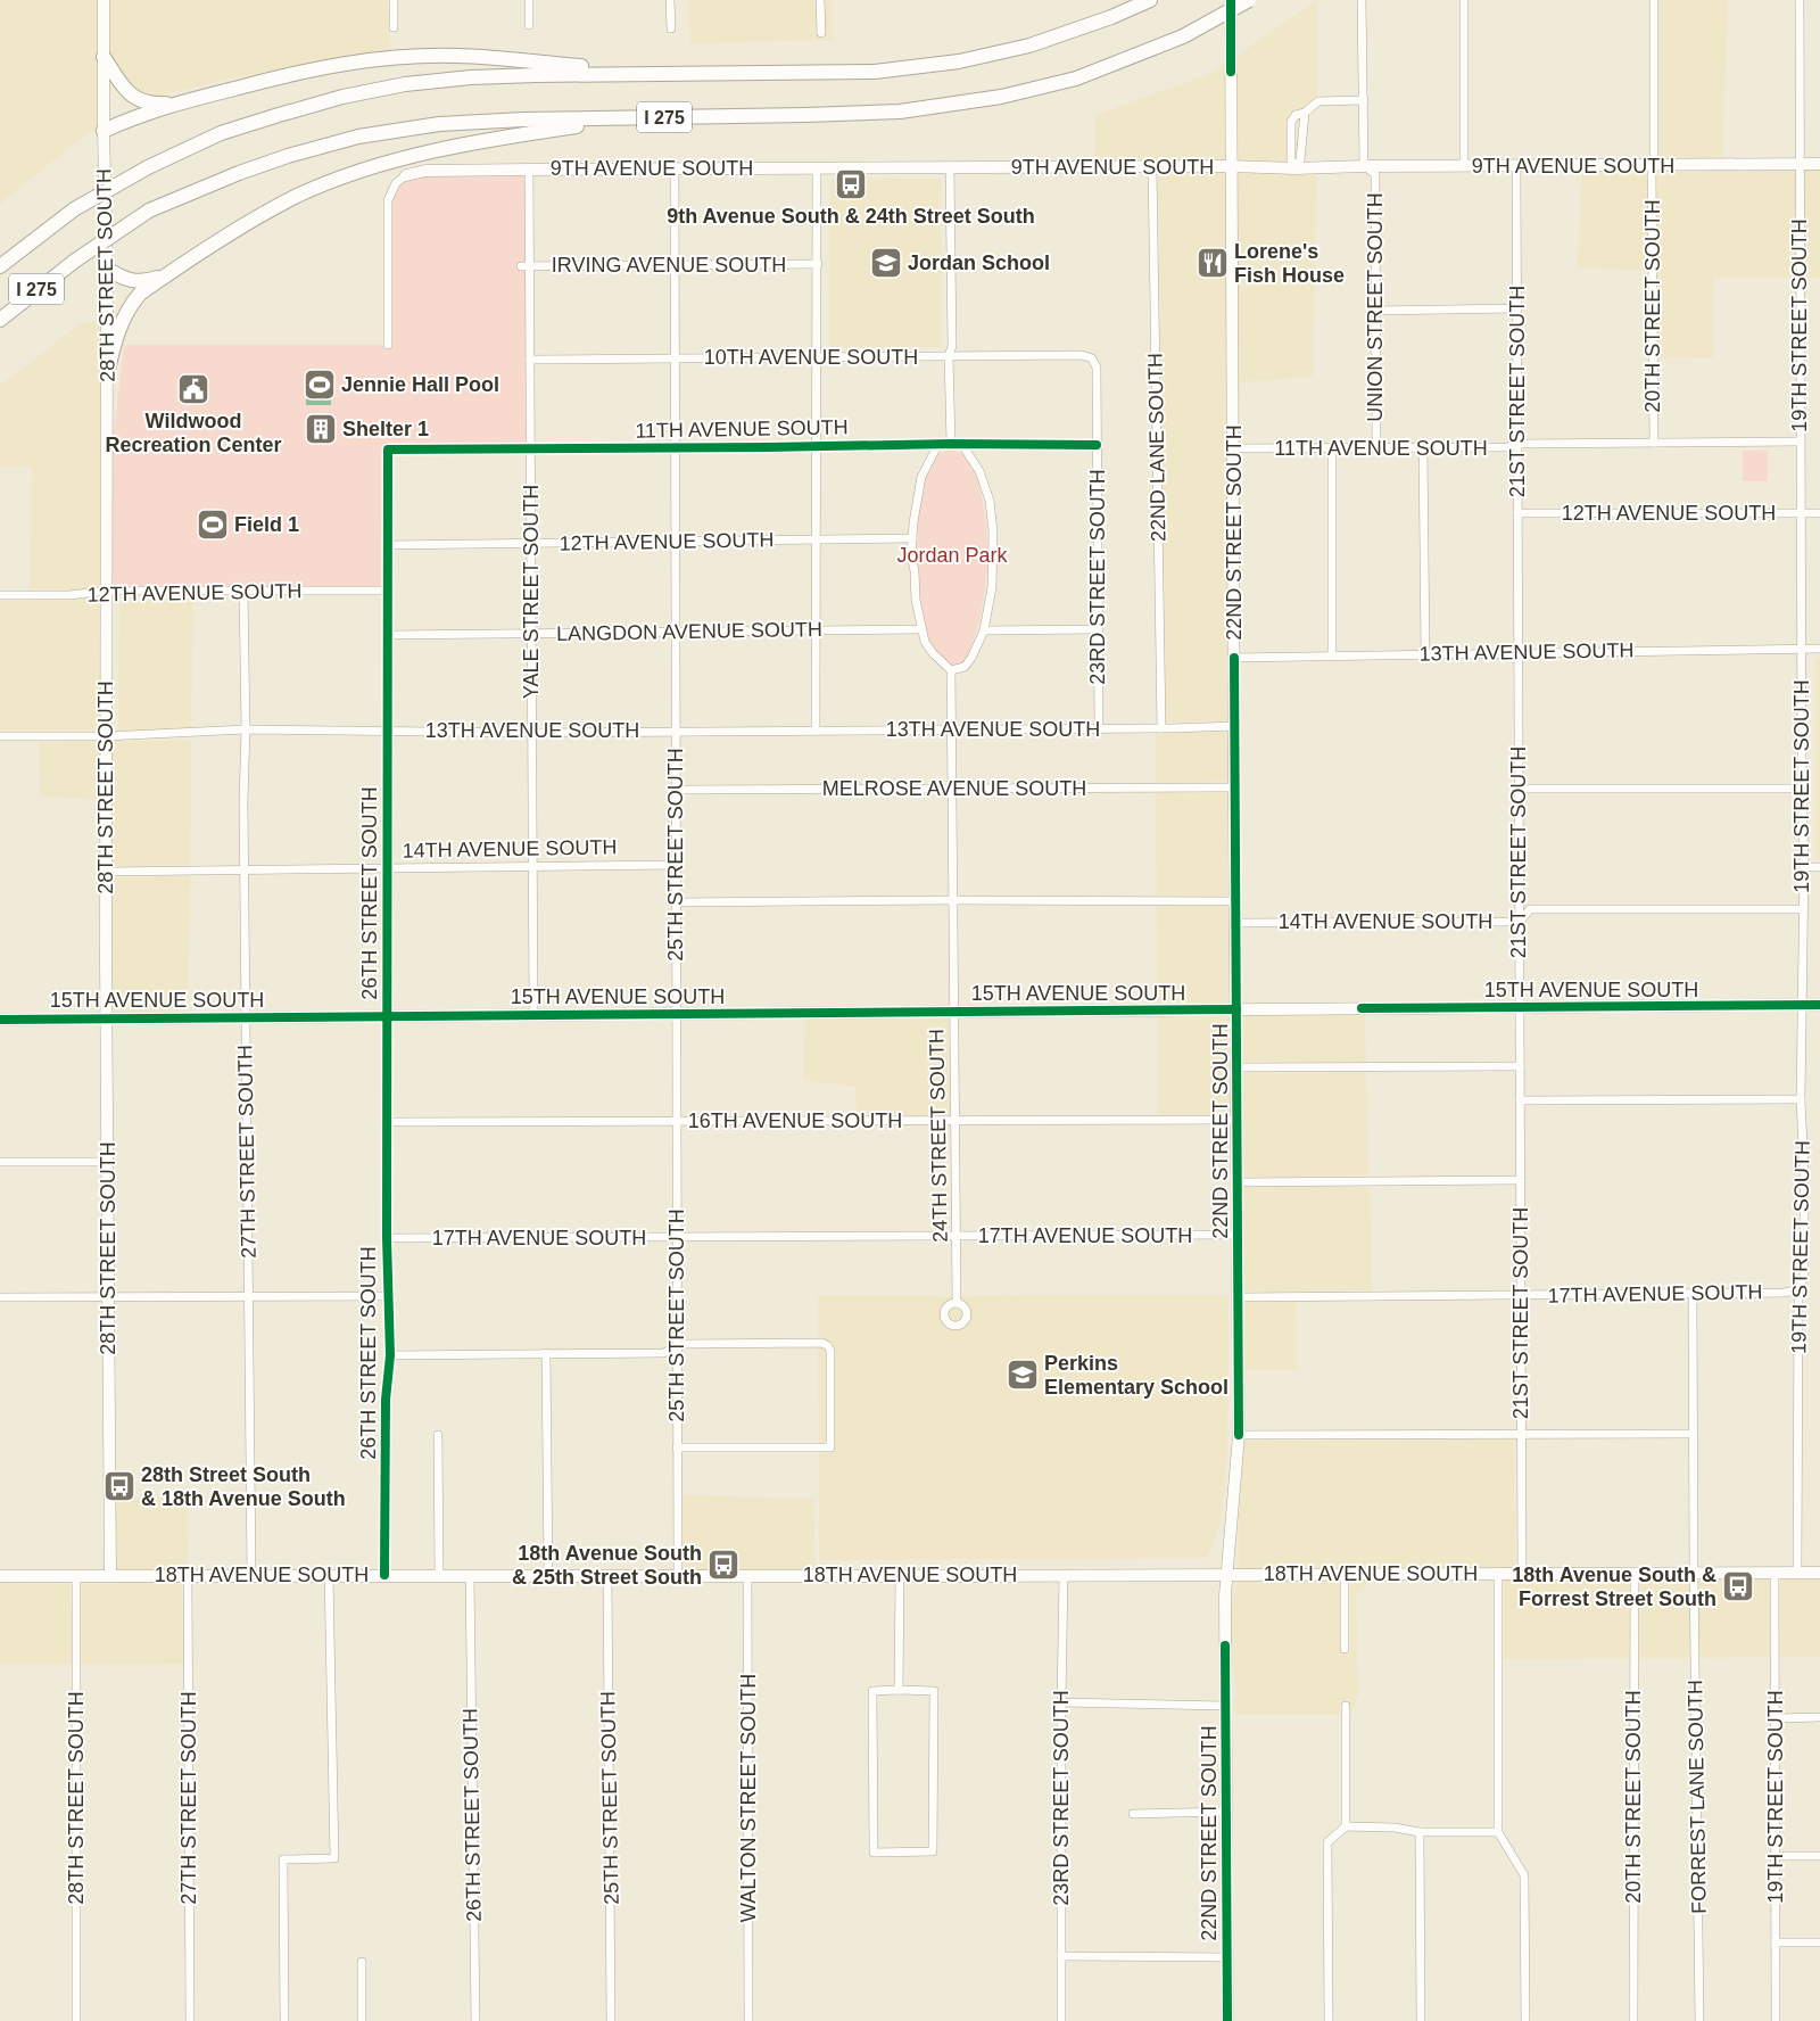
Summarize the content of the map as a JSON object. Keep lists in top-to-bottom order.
{
  "streets": {
    "highway": ["I 275"],
    "street": [
      "9TH AVENUE SOUTH",
      "IRVING AVENUE SOUTH",
      "28TH STREET SOUTH",
      "20TH STREET SOUTH",
      "UNION STREET SOUTH",
      "19TH STREET SOUTH",
      "10TH AVENUE SOUTH",
      "21ST STREET SOUTH",
      "11TH AVENUE SOUTH",
      "22ND LANE SOUTH",
      "12TH AVENUE SOUTH",
      "22ND STREET SOUTH",
      "23RD STREET SOUTH",
      "YALE STREET SOUTH",
      "LANGDON AVENUE SOUTH",
      "13TH AVENUE SOUTH",
      "MELROSE AVENUE SOUTH",
      "14TH AVENUE SOUTH",
      "25TH STREET SOUTH",
      "26TH STREET SOUTH",
      "15TH AVENUE SOUTH",
      "16TH AVENUE SOUTH",
      "24TH STREET SOUTH",
      "27TH STREET SOUTH",
      "17TH AVENUE SOUTH",
      "18TH AVENUE SOUTH",
      "FORREST LANE SOUTH",
      "WALTON STREET SOUTH"
    ]
  },
  "crossings": [
    ["9TH AVENUE SOUTH", "20TH STREET SOUTH"],
    ["9TH AVENUE SOUTH", "UNION STREET SOUTH"],
    ["9TH AVENUE SOUTH", "19TH STREET SOUTH"],
    ["9TH AVENUE SOUTH", "21ST STREET SOUTH"],
    ["9TH AVENUE SOUTH", "22ND LANE SOUTH"],
    ["9TH AVENUE SOUTH", "22ND STREET SOUTH"],
    ["9TH AVENUE SOUTH", "YALE STREET SOUTH"],
    ["9TH AVENUE SOUTH", "25TH STREET SOUTH"],
    ["IRVING AVENUE SOUTH", "YALE STREET SOUTH"],
    ["IRVING AVENUE SOUTH", "25TH STREET SOUTH"],
    ["28TH STREET SOUTH", "12TH AVENUE SOUTH"],
    ["28TH STREET SOUTH", "13TH AVENUE SOUTH"],
    ["28TH STREET SOUTH", "14TH AVENUE SOUTH"],
    ["28TH STREET SOUTH", "15TH AVENUE SOUTH"],
    ["28TH STREET SOUTH", "18TH AVENUE SOUTH"],
    ["20TH STREET SOUTH", "11TH AVENUE SOUTH"],
    ["20TH STREET SOUTH", "18TH AVENUE SOUTH"],
    ["UNION STREET SOUTH", "11TH AVENUE SOUTH"],
    ["19TH STREET SOUTH", "11TH AVENUE SOUTH"],
    ["19TH STREET SOUTH", "12TH AVENUE SOUTH"],
    ["19TH STREET SOUTH", "13TH AVENUE SOUTH"],
    ["19TH STREET SOUTH", "14TH AVENUE SOUTH"],
    ["19TH STREET SOUTH", "15TH AVENUE SOUTH"],
    ["19TH STREET SOUTH", "17TH AVENUE SOUTH"],
    ["19TH STREET SOUTH", "18TH AVENUE SOUTH"],
    ["10TH AVENUE SOUTH", "23RD STREET SOUTH"],
    ["10TH AVENUE SOUTH", "YALE STREET SOUTH"],
    ["10TH AVENUE SOUTH", "25TH STREET SOUTH"],
    ["21ST STREET SOUTH", "11TH AVENUE SOUTH"],
    ["21ST STREET SOUTH", "12TH AVENUE SOUTH"],
    ["21ST STREET SOUTH", "13TH AVENUE SOUTH"],
    ["21ST STREET SOUTH", "14TH AVENUE SOUTH"],
    ["21ST STREET SOUTH", "15TH AVENUE SOUTH"],
    ["21ST STREET SOUTH", "17TH AVENUE SOUTH"],
    ["21ST STREET SOUTH", "18TH AVENUE SOUTH"],
    ["11TH AVENUE SOUTH", "22ND STREET SOUTH"],
    ["11TH AVENUE SOUTH", "23RD STREET SOUTH"],
    ["11TH AVENUE SOUTH", "YALE STREET SOUTH"],
    ["11TH AVENUE SOUTH", "25TH STREET SOUTH"],
    ["11TH AVENUE SOUTH", "26TH STREET SOUTH"],
    ["22ND LANE SOUTH", "13TH AVENUE SOUTH"],
    ["12TH AVENUE SOUTH", "YALE STREET SOUTH"],
    ["12TH AVENUE SOUTH", "25TH STREET SOUTH"],
    ["12TH AVENUE SOUTH", "26TH STREET SOUTH"],
    ["12TH AVENUE SOUTH", "27TH STREET SOUTH"],
    ["22ND STREET SOUTH", "13TH AVENUE SOUTH"],
    ["22ND STREET SOUTH", "MELROSE AVENUE SOUTH"],
    ["22ND STREET SOUTH", "14TH AVENUE SOUTH"],
    ["22ND STREET SOUTH", "15TH AVENUE SOUTH"],
    ["22ND STREET SOUTH", "16TH AVENUE SOUTH"],
    ["22ND STREET SOUTH", "17TH AVENUE SOUTH"],
    ["22ND STREET SOUTH", "18TH AVENUE SOUTH"],
    ["23RD STREET SOUTH", "13TH AVENUE SOUTH"],
    ["23RD STREET SOUTH", "18TH AVENUE SOUTH"],
    ["YALE STREET SOUTH", "LANGDON AVENUE SOUTH"],
    ["YALE STREET SOUTH", "13TH AVENUE SOUTH"],
    ["YALE STREET SOUTH", "14TH AVENUE SOUTH"],
    ["YALE STREET SOUTH", "15TH AVENUE SOUTH"],
    ["LANGDON AVENUE SOUTH", "25TH STREET SOUTH"],
    ["LANGDON AVENUE SOUTH", "26TH STREET SOUTH"],
    ["13TH AVENUE SOUTH", "25TH STREET SOUTH"],
    ["13TH AVENUE SOUTH", "26TH STREET SOUTH"],
    ["13TH AVENUE SOUTH", "24TH STREET SOUTH"],
    ["13TH AVENUE SOUTH", "27TH STREET SOUTH"],
    ["MELROSE AVENUE SOUTH", "25TH STREET SOUTH"],
    ["MELROSE AVENUE SOUTH", "24TH STREET SOUTH"],
    ["14TH AVENUE SOUTH", "25TH STREET SOUTH"],
    ["14TH AVENUE SOUTH", "26TH STREET SOUTH"],
    ["14TH AVENUE SOUTH", "27TH STREET SOUTH"],
    ["25TH STREET SOUTH", "15TH AVENUE SOUTH"],
    ["25TH STREET SOUTH", "16TH AVENUE SOUTH"],
    ["25TH STREET SOUTH", "17TH AVENUE SOUTH"],
    ["25TH STREET SOUTH", "18TH AVENUE SOUTH"],
    ["26TH STREET SOUTH", "15TH AVENUE SOUTH"],
    ["26TH STREET SOUTH", "16TH AVENUE SOUTH"],
    ["26TH STREET SOUTH", "17TH AVENUE SOUTH"],
    ["26TH STREET SOUTH", "18TH AVENUE SOUTH"],
    ["15TH AVENUE SOUTH", "24TH STREET SOUTH"],
    ["15TH AVENUE SOUTH", "27TH STREET SOUTH"],
    ["16TH AVENUE SOUTH", "24TH STREET SOUTH"],
    ["24TH STREET SOUTH", "17TH AVENUE SOUTH"],
    ["27TH STREET SOUTH", "18TH AVENUE SOUTH"],
    ["18TH AVENUE SOUTH", "FORREST LANE SOUTH"],
    ["18TH AVENUE SOUTH", "WALTON STREET SOUTH"]
  ],
  "parks": ["Jordan Park"],
  "places": {
    "bus stop": [
      "9th Avenue South & 24th Street South",
      "28th Street South & 18th Avenue South",
      "18th Avenue South & 25th Street South",
      "18th Avenue South & Forrest Street South"
    ],
    "school or university": ["Jordan School", "Perkins Elementary School"],
    "restaurant": ["Lorene's Fish House"],
    "sports": ["Jennie Hall Pool", "Field 1"],
    "public building": ["Wildwood Recreation Center"],
    "building": ["Shelter 1"]
  }
}
